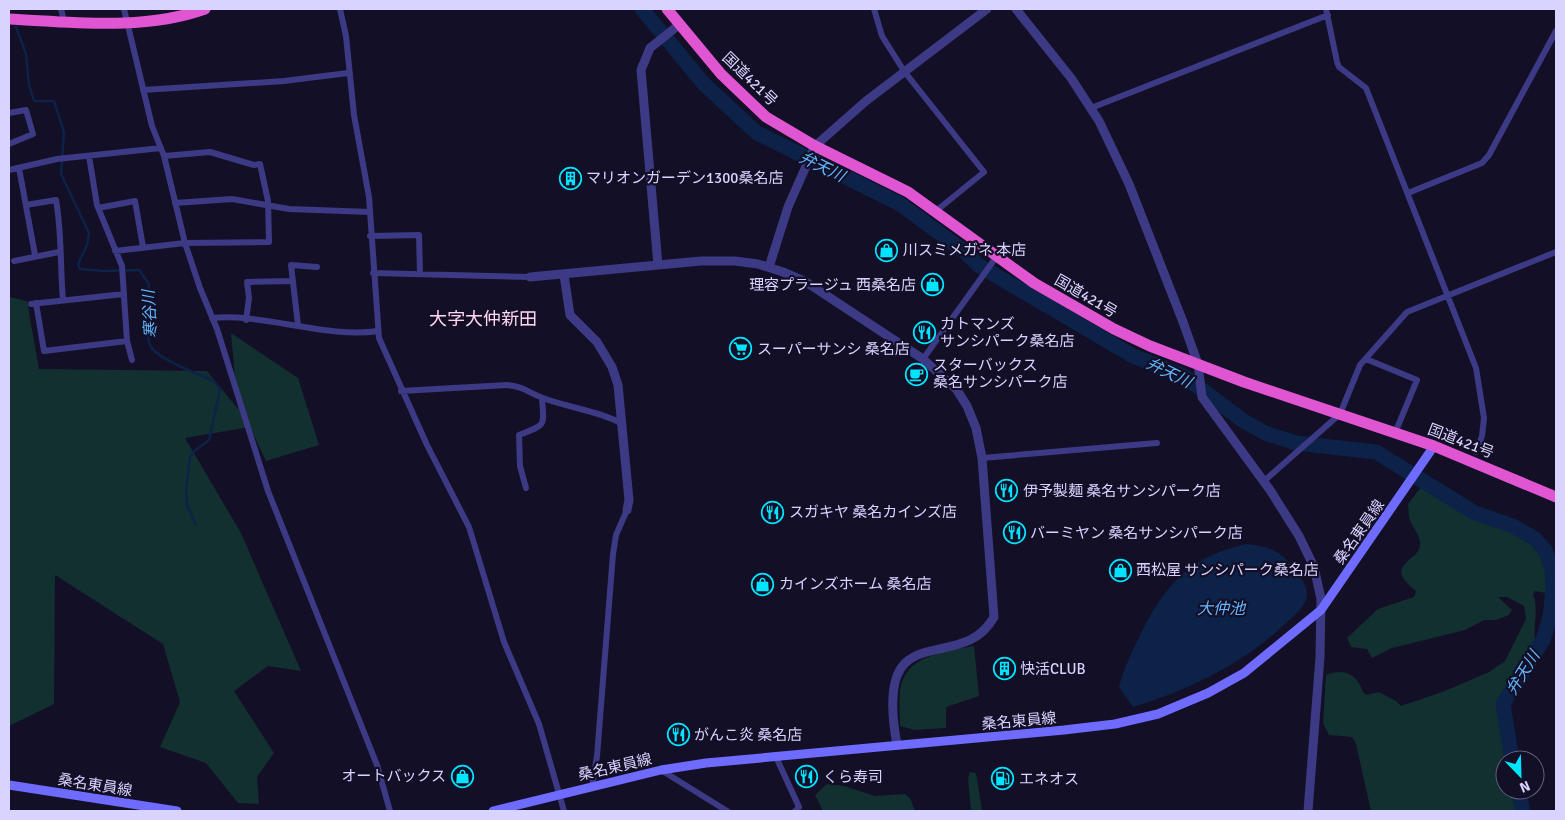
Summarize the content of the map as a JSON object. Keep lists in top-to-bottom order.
{
  "streets": {
    "highway": ["国道421号"],
    "main road": ["桑名東員線"]
  },
  "crossings": [
    ["国道421号", "桑名東員線"]
  ],
  "districts": ["大字大仲新田"],
  "water": ["弁天川", "寒谷川", "大仲池"],
  "places": {
    "building": ["マリオンガーデン1300桑名店", "快活CLUB"],
    "shop": [
      "川スミメガネ 本店",
      "理容プラージュ 西桑名店",
      "西松屋 サンシパーク桑名店",
      "カインズホーム 桑名店",
      "オートバックス"
    ],
    "restaurant": [
      "カトマンズ サンシパーク桑名店",
      "伊予製麺 桑名サンシパーク店",
      "スガキヤ 桑名カインズ店",
      "バーミヤン 桑名サンシパーク店",
      "がんこ炎 桑名店",
      "くら寿司"
    ],
    "supermarket": ["スーパーサンシ 桑名店"],
    "cafe": ["スターバックス 桑名サンシパーク店"],
    "fuel station": ["エネオス"]
  },
  "north": "bottom right"
}
